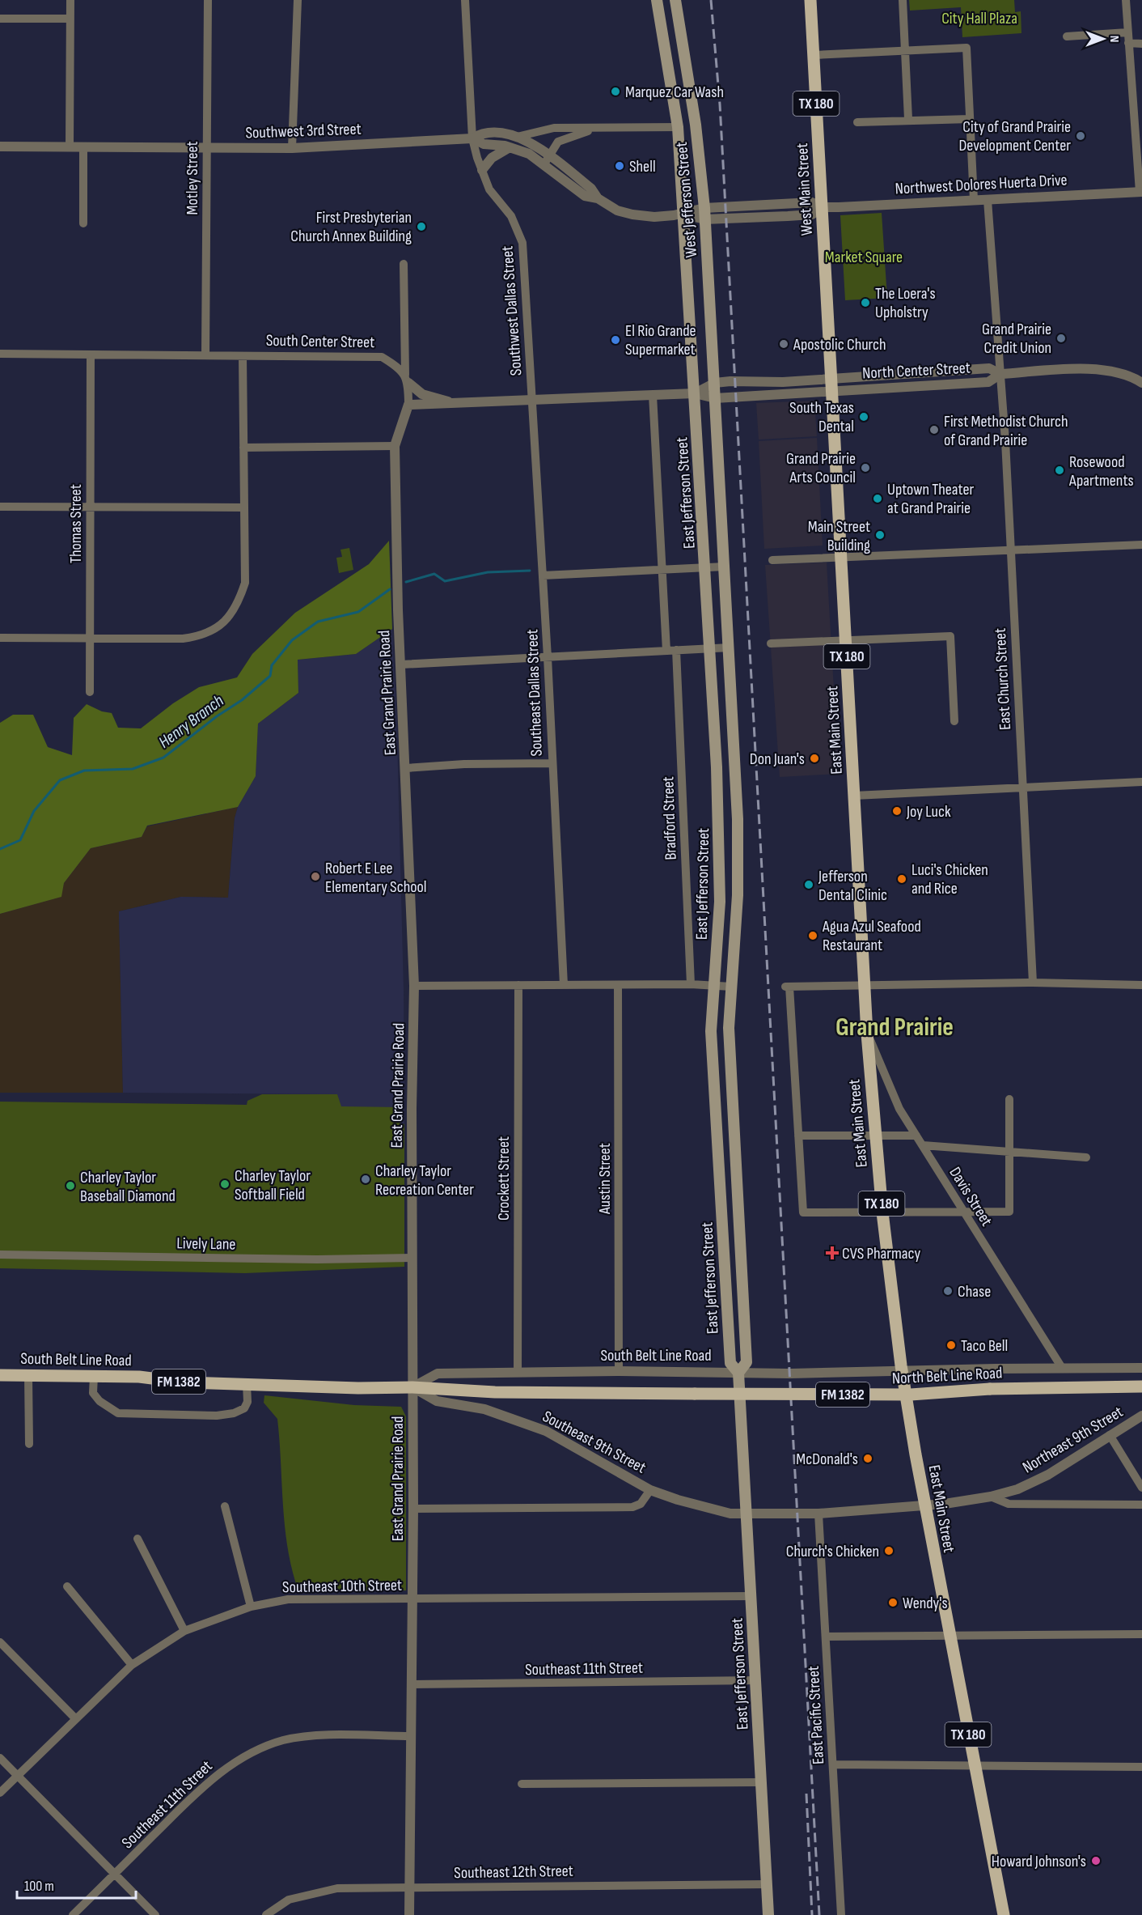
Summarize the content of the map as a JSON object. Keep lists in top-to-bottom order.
{
  "streets": {
    "main road": [
      "TX 180",
      "West Main Street",
      "West Jefferson Street",
      "East Jefferson Street",
      "East Main Street",
      "South Belt Line Road",
      "North Belt Line Road",
      "FM 1382"
    ],
    "street": [
      "Southwest 3rd Street",
      "Motley Street",
      "Northwest Dolores Huerta Drive",
      "Southwest Dallas Street",
      "South Center Street",
      "North Center Street",
      "Thomas Street",
      "East Church Street",
      "East Grand Prairie Road",
      "Southeast Dallas Street",
      "Bradford Street",
      "Crockett Street",
      "Austin Street",
      "Davis Street",
      "Lively Lane",
      "Northeast 9th Street",
      "Southeast 9th Street",
      "Southeast 10th Street",
      "Southeast 11th Street",
      "East Pacific Street",
      "Southeast 12th Street"
    ]
  },
  "crossings": [
    ["Southwest 3rd Street", "Motley Street"],
    ["Southwest 3rd Street", "West Jefferson Street"],
    ["Southwest 3rd Street", "Southwest Dallas Street"],
    ["Motley Street", "South Center Street"],
    ["Northwest Dolores Huerta Drive", "West Main Street"],
    ["Northwest Dolores Huerta Drive", "West Jefferson Street"],
    ["Northwest Dolores Huerta Drive", "East Church Street"],
    ["West Main Street", "North Center Street"],
    ["West Main Street", "East Main Street"],
    ["West Jefferson Street", "East Jefferson Street"],
    ["Southwest Dallas Street", "Southeast Dallas Street"],
    ["South Center Street", "Thomas Street"],
    ["North Center Street", "East Church Street"],
    ["North Center Street", "East Main Street"],
    ["East Jefferson Street", "South Belt Line Road"],
    ["East Jefferson Street", "Southeast 9th Street"],
    ["East Jefferson Street", "Southeast 10th Street"],
    ["East Jefferson Street", "Southeast 11th Street"],
    ["East Jefferson Street", "Southeast 12th Street"],
    ["East Grand Prairie Road", "Lively Lane"],
    ["East Grand Prairie Road", "South Belt Line Road"],
    ["East Grand Prairie Road", "Southeast 9th Street"],
    ["East Grand Prairie Road", "Southeast 10th Street"],
    ["East Grand Prairie Road", "Southeast 11th Street"],
    ["East Grand Prairie Road", "Southeast 12th Street"],
    ["East Main Street", "Davis Street"],
    ["East Main Street", "South Belt Line Road"],
    ["East Main Street", "North Belt Line Road"],
    ["East Main Street", "Northeast 9th Street"],
    ["Crockett Street", "South Belt Line Road"],
    ["Austin Street", "South Belt Line Road"],
    ["Davis Street", "North Belt Line Road"],
    ["South Belt Line Road", "North Belt Line Road"],
    ["South Belt Line Road", "Southeast 9th Street"],
    ["Northeast 9th Street", "Southeast 9th Street"],
    ["Northeast 9th Street", "East Pacific Street"]
  ],
  "districts": ["Grand Prairie"],
  "water": ["Henry Branch"],
  "parks": ["City Hall Plaza", "Market Square"],
  "places": {
    "other": [
      "Marquez Car Wash",
      "City of Grand Prairie Development Center",
      "Shell",
      "First Presbyterian Church Annex Building",
      "The Loera's Upholstry",
      "Grand Prairie Credit Union",
      "El Rio Grande Supermarket",
      "Apostolic Church",
      "South Texas Dental",
      "First Methodist Church of Grand Prairie",
      "Grand Prairie Arts Council",
      "Rosewood Apartments",
      "Uptown Theater at Grand Prairie",
      "Main Street Building",
      "Don Juan's",
      "Joy Luck",
      "Robert E Lee Elementary School",
      "Luci's Chicken and Rice",
      "Jefferson Dental Clinic",
      "Agua Azul Seafood Restaurant",
      "Charley Taylor Recreation Center",
      "Charley Taylor Softball Field",
      "Charley Taylor Baseball Diamond",
      "Chase",
      "Taco Bell",
      "McDonald's",
      "Church's Chicken",
      "Wendy's",
      "Howard Johnson's"
    ],
    "health": ["CVS Pharmacy"]
  },
  "scale_bar": "100 m",
  "north": "right"
}
